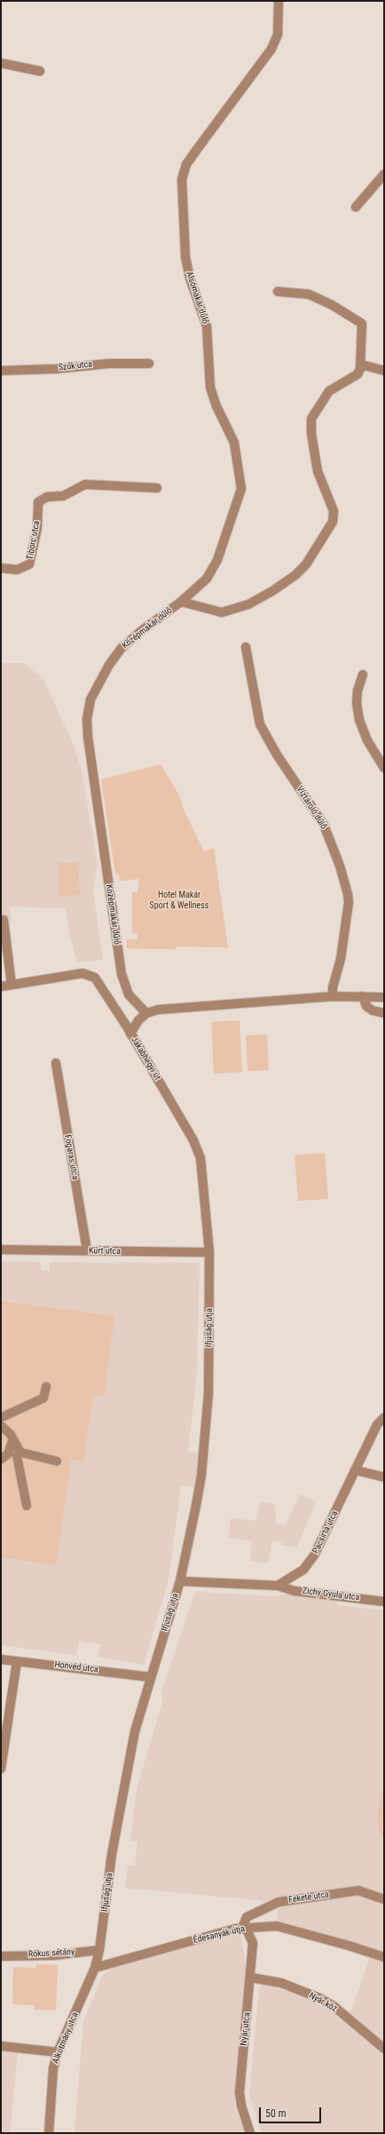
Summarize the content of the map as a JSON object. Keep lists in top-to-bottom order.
{
  "streets": {
    "street": [
      "Alsómakár dűlő",
      "Szűk utca",
      "Tiborc utca",
      "Középmakár dűlő",
      "Víztároló dűlő",
      "Jakabhegyi út",
      "Fogaras utca",
      "Kürt utca",
      "Ifjúság útja",
      "Pacsirta utca",
      "Zichy Gyula utca",
      "Honvéd utca",
      "Fekete utca",
      "Édesanyák útja",
      "Rókus sétány",
      "Nyár köz",
      "Nyár utca",
      "Alkotmány utca"
    ]
  },
  "crossings": [
    ["Alsómakár dűlő", "Középmakár dűlő"],
    ["Középmakár dűlő", "Jakabhegyi út"],
    ["Jakabhegyi út", "Kürt utca"],
    ["Jakabhegyi út", "Ifjúság útja"],
    ["Fogaras utca", "Kürt utca"],
    ["Kürt utca", "Ifjúság útja"],
    ["Ifjúság útja", "Honvéd utca"],
    ["Ifjúság útja", "Édesanyák útja"],
    ["Ifjúság útja", "Rókus sétány"],
    ["Ifjúság útja", "Alkotmány utca"],
    ["Pacsirta utca", "Zichy Gyula utca"],
    ["Fekete utca", "Édesanyák útja"],
    ["Fekete utca", "Nyár utca"],
    ["Édesanyák útja", "Nyár utca"],
    ["Édesanyák útja", "Alkotmány utca"],
    ["Nyár köz", "Nyár utca"]
  ],
  "parks": ["Hotel Makár Sport & Wellness"],
  "scale_bar": "50 m"
}
